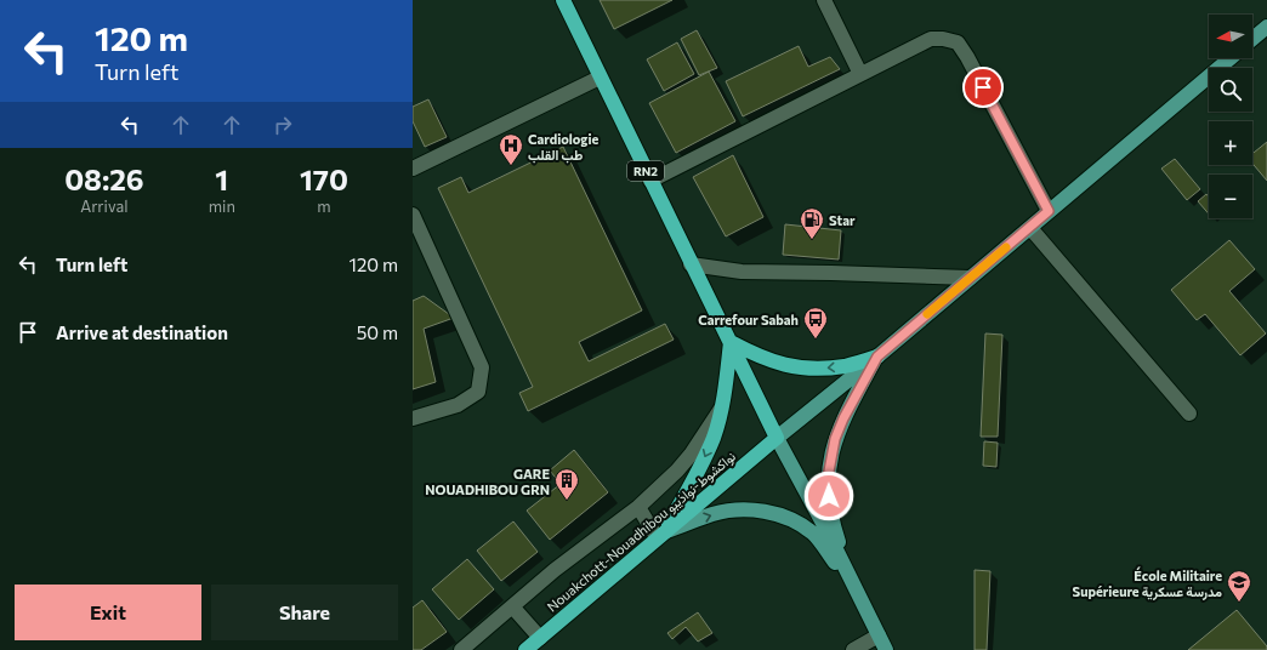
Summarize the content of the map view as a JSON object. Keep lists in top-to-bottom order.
{
  "streets": {
    "highway": ["RN2", "Nouakchott-Nouadhibou نواكشوط-نواذيبو"]
  },
  "crossings": [
    ["RN2", "Nouakchott-Nouadhibou نواكشوط-نواذيبو"]
  ],
  "places": {
    "hospital": ["Cardiologie طب القلب"],
    "fuel station": ["Star"],
    "bus stop": ["Carrefour Sabah"],
    "building": ["GARE NOUADHIBOU GRN"],
    "school or university": ["École Militaire Supérieure مدرسة عسكرية"]
  },
  "north": "left",
  "page": {
    "turn": ["120 m", "Turn left"],
    "map_buttons": ["+", "−"],
    "eta": [
      "08:26",
      "Arrival",
      "1",
      "min",
      "170",
      "m"
    ],
    "list": [
      {
        "name": "Turn left",
        "value": "120 m"
      },
      {
        "name": "Arrive at destination",
        "value": "50 m"
      }
    ],
    "buttons": ["Exit", "Share"]
  }
}
